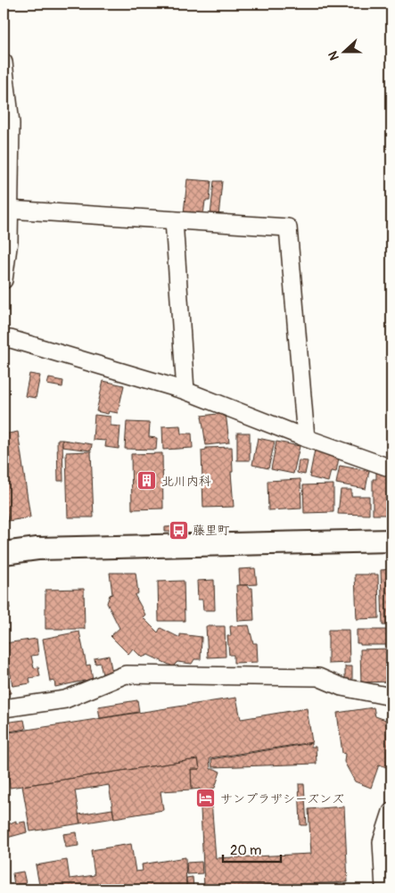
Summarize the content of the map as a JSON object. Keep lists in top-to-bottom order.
{
  "places": {
    "building": ["北川内科"],
    "bus stop": ["藤里町"],
    "hotel": ["サンプラザシーズンズ"]
  },
  "scale_bar": "20 m",
  "north": "left"
}
